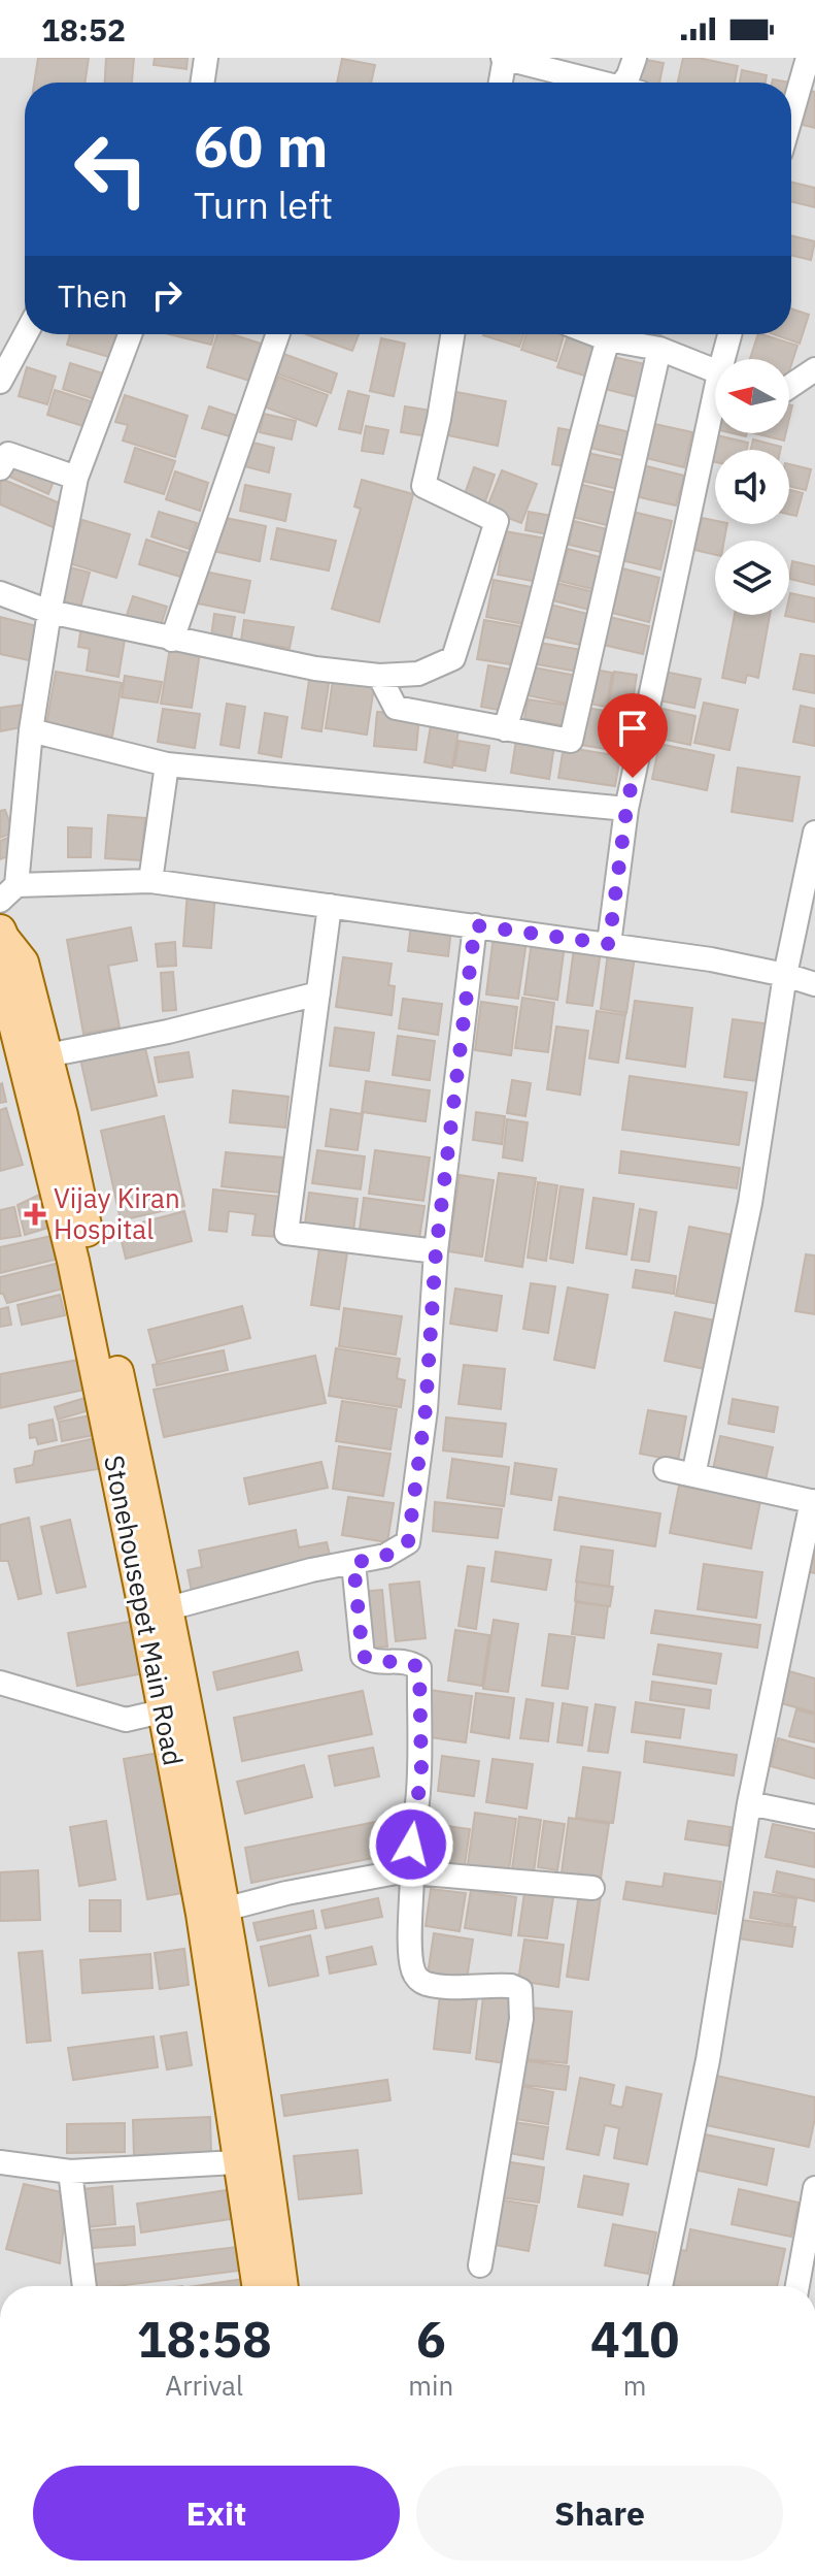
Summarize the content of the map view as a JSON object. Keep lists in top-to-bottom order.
{
  "streets": {
    "main road": ["Stonehousepet Main Road"]
  },
  "places": {
    "health": ["Vijay Kiran Hospital"]
  },
  "north": "left",
  "page": {
    "status": "18:52",
    "turn": ["60 m", "Turn left"],
    "then": "Then",
    "eta": [
      "18:58",
      "Arrival",
      "6",
      "min",
      "410",
      "m"
    ],
    "buttons": ["Exit", "Share"]
  }
}
